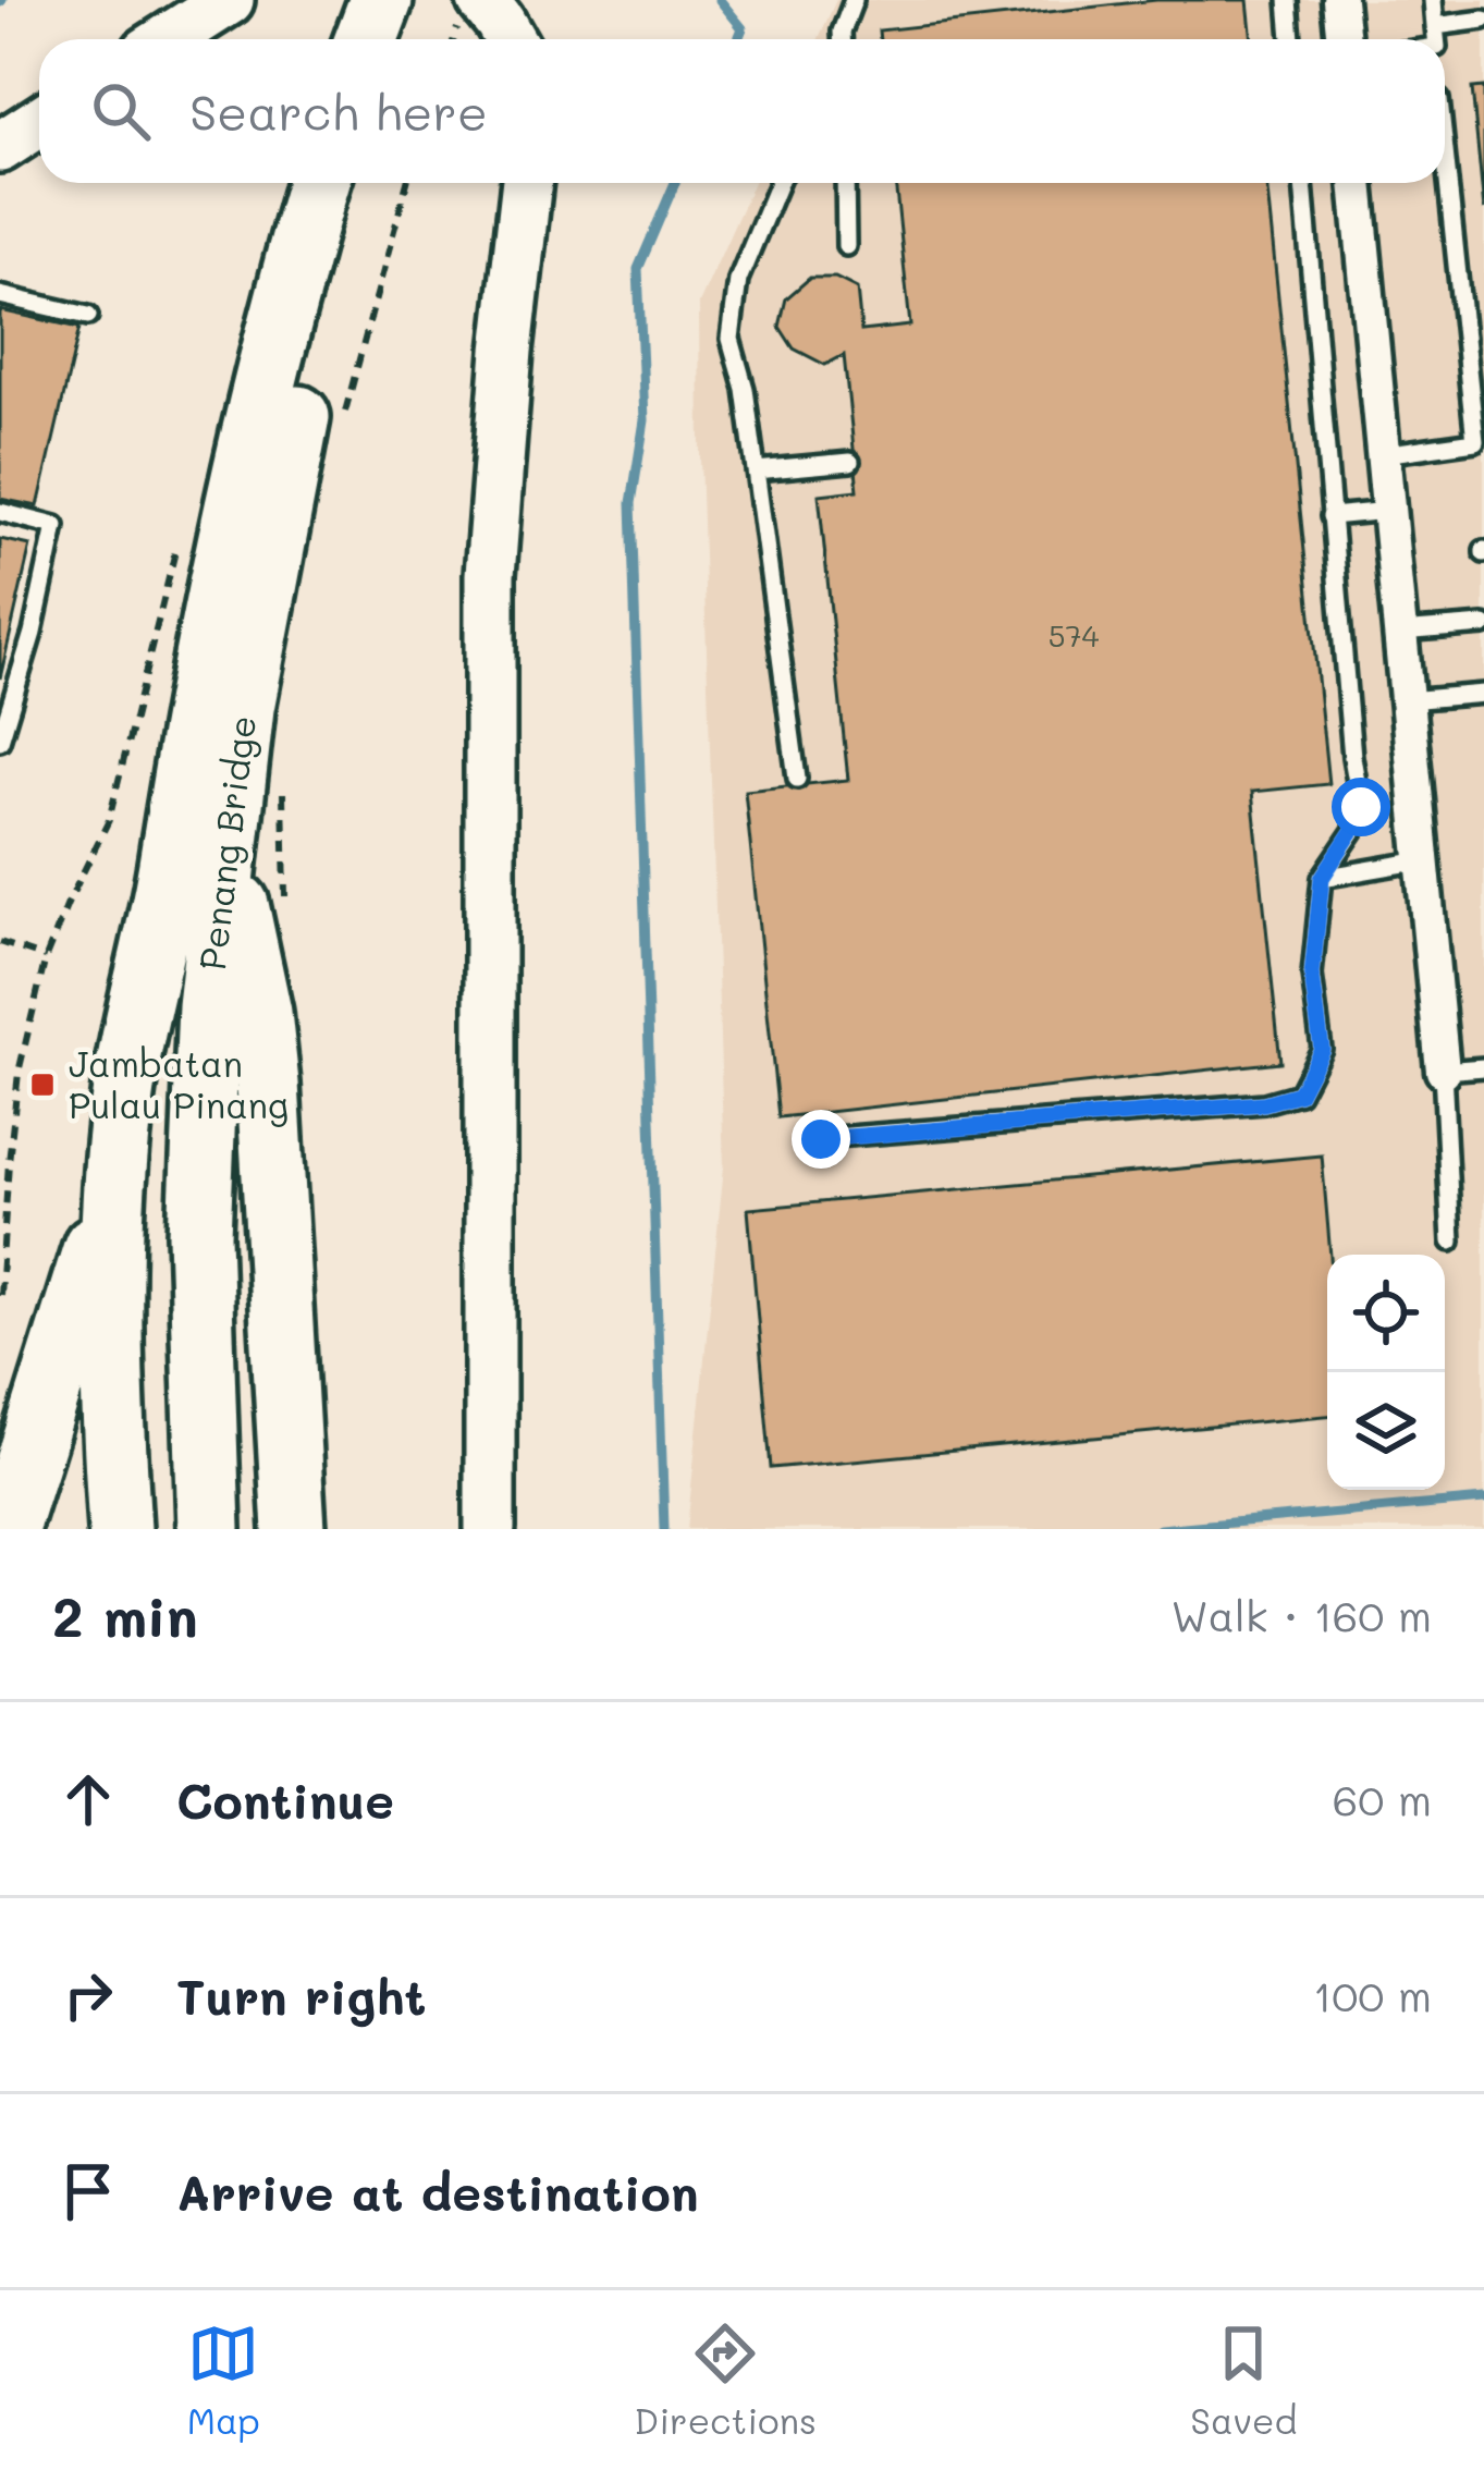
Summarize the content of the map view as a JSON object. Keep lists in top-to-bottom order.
{
  "streets": {
    "highway": ["Penang Bridge"]
  },
  "places": {
    "transit": ["Jambatan Pulau Pinang"]
  },
  "house_numbers": ["574"],
  "page": {
    "search": "Search here",
    "heading": ["2 min", "Walk · 160 m"],
    "list": [
      ["Continue", "60 m"],
      ["Turn right", "100 m"],
      "Arrive at destination"
    ],
    "nav": ["Map", "Directions", "Saved"]
  }
}
